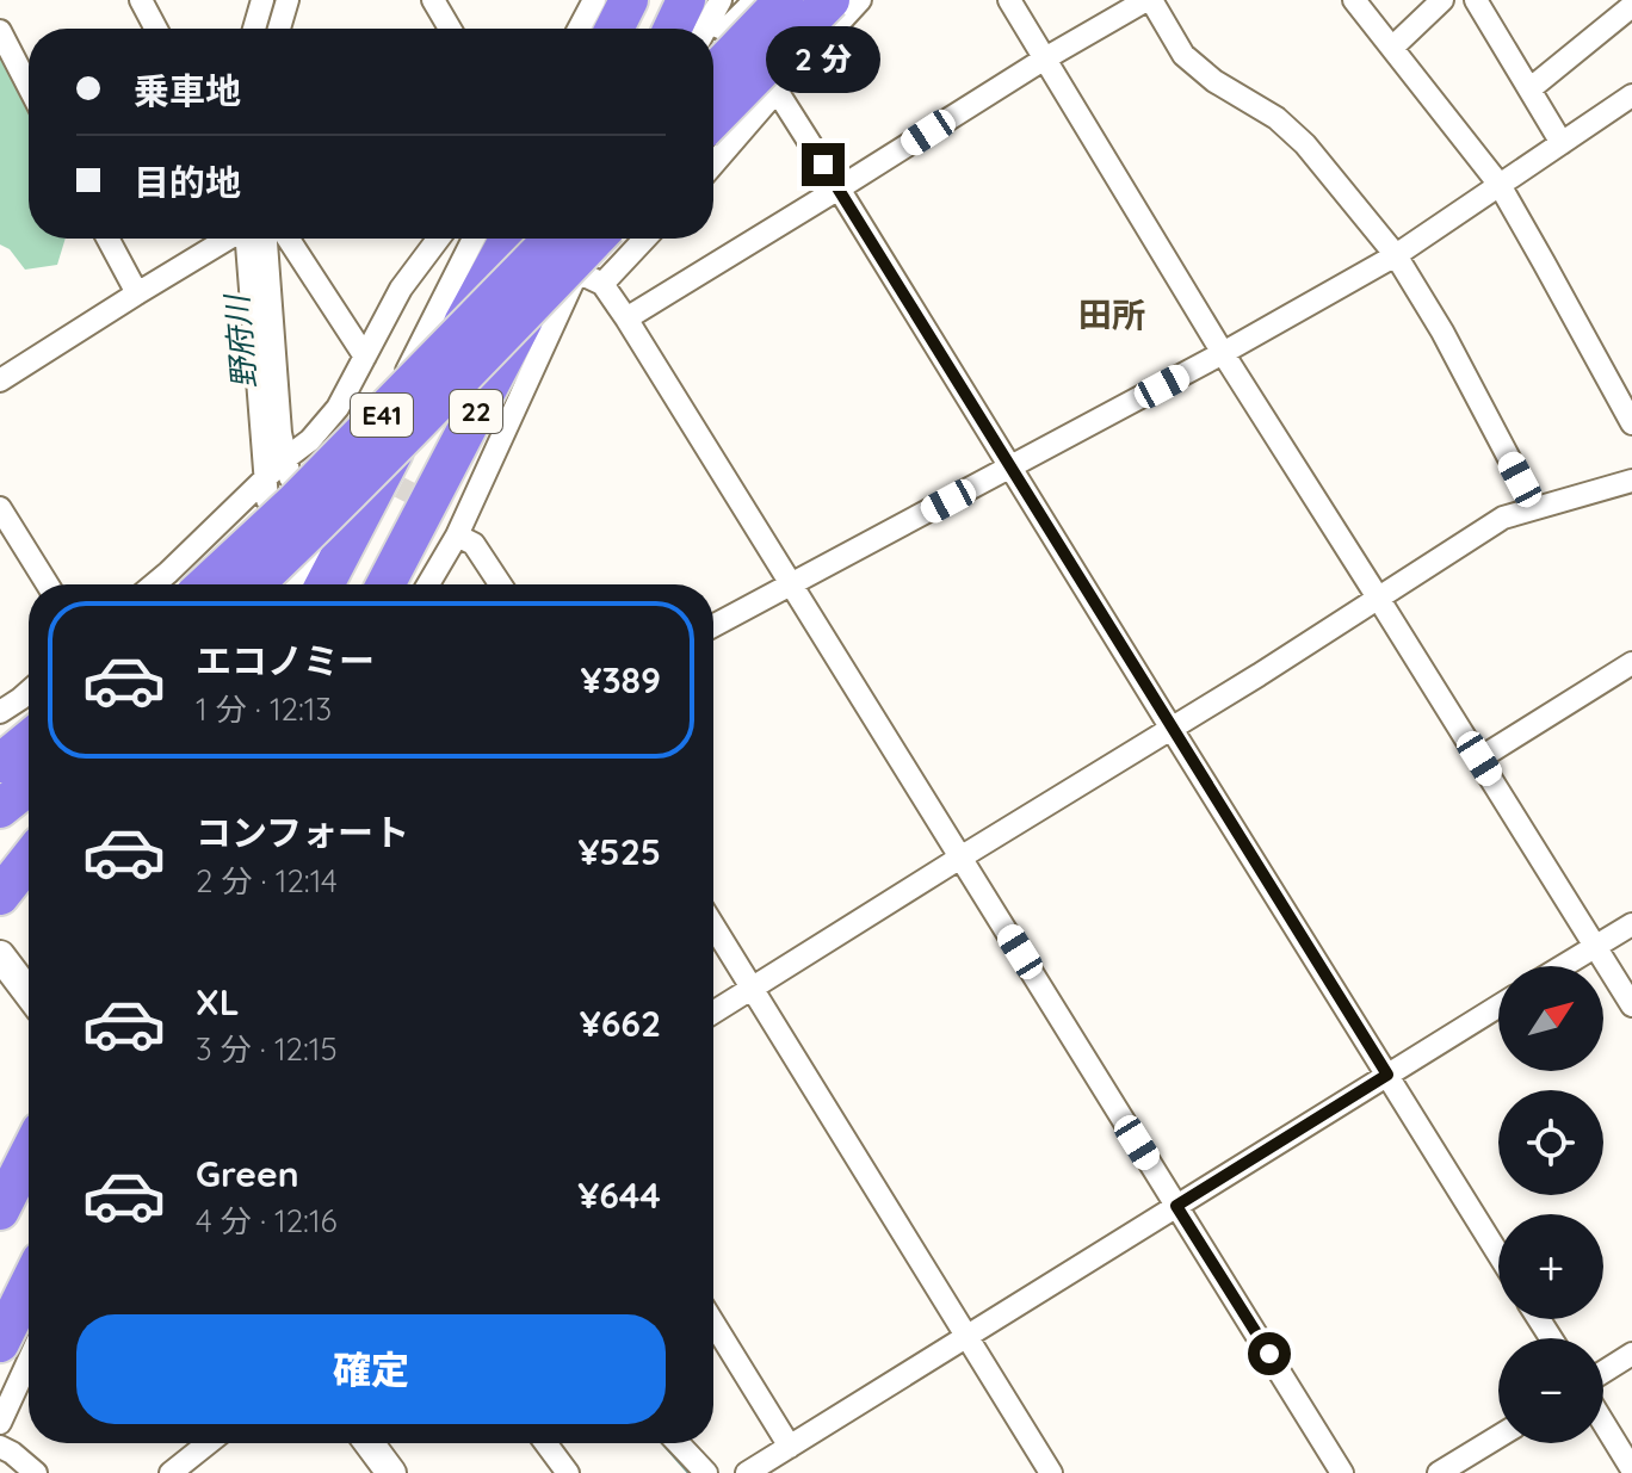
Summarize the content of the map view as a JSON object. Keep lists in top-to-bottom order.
{
  "streets": {
    "highway": ["22", "E41"]
  },
  "districts": ["田所"],
  "water": ["野府川"],
  "north": "top right",
  "page": {
    "bubble": "2 分",
    "banner": ["乗車地", "目的地"],
    "list": [
      {
        "name": "エコノミー",
        "note": "1 分 · 12:13",
        "value": "¥389"
      },
      {
        "name": "コンフォート",
        "note": "2 分 · 12:14",
        "value": "¥525"
      },
      {
        "name": "XL",
        "note": "3 分 · 12:15",
        "value": "¥662"
      },
      {
        "name": "Green",
        "note": "4 分 · 12:16",
        "value": "¥644"
      }
    ],
    "map_buttons": ["+", "−"],
    "buttons": "確定"
  }
}
